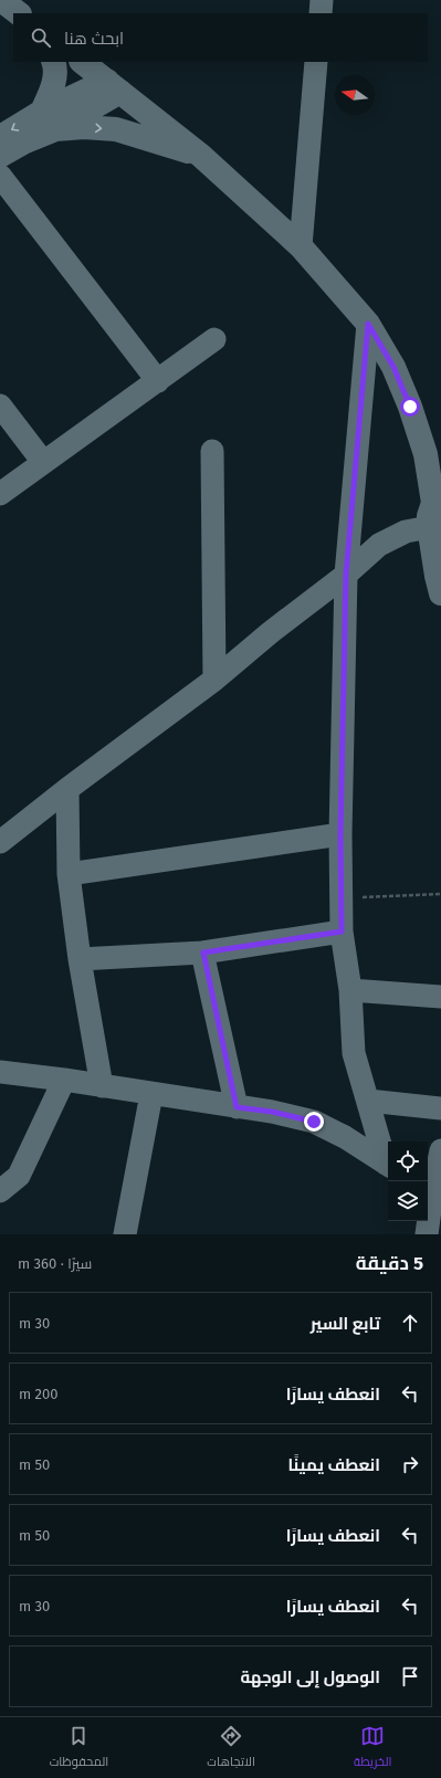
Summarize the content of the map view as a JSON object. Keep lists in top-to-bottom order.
{
  "north": "left",
  "page": {
    "search": "ابحث هنا",
    "heading": ["5 دقيقة", "سيرًا · 360 m"],
    "list": [
      ["تابع السير", "30 m"],
      ["انعطف يسارًا", "200 m"],
      ["انعطف يمينًا", "50 m"],
      ["انعطف يسارًا", "50 m"],
      ["انعطف يسارًا", "30 m"],
      "الوصول إلى الوجهة"
    ],
    "nav": ["الخريطة", "الاتجاهات", "المحفوظات"]
  }
}
